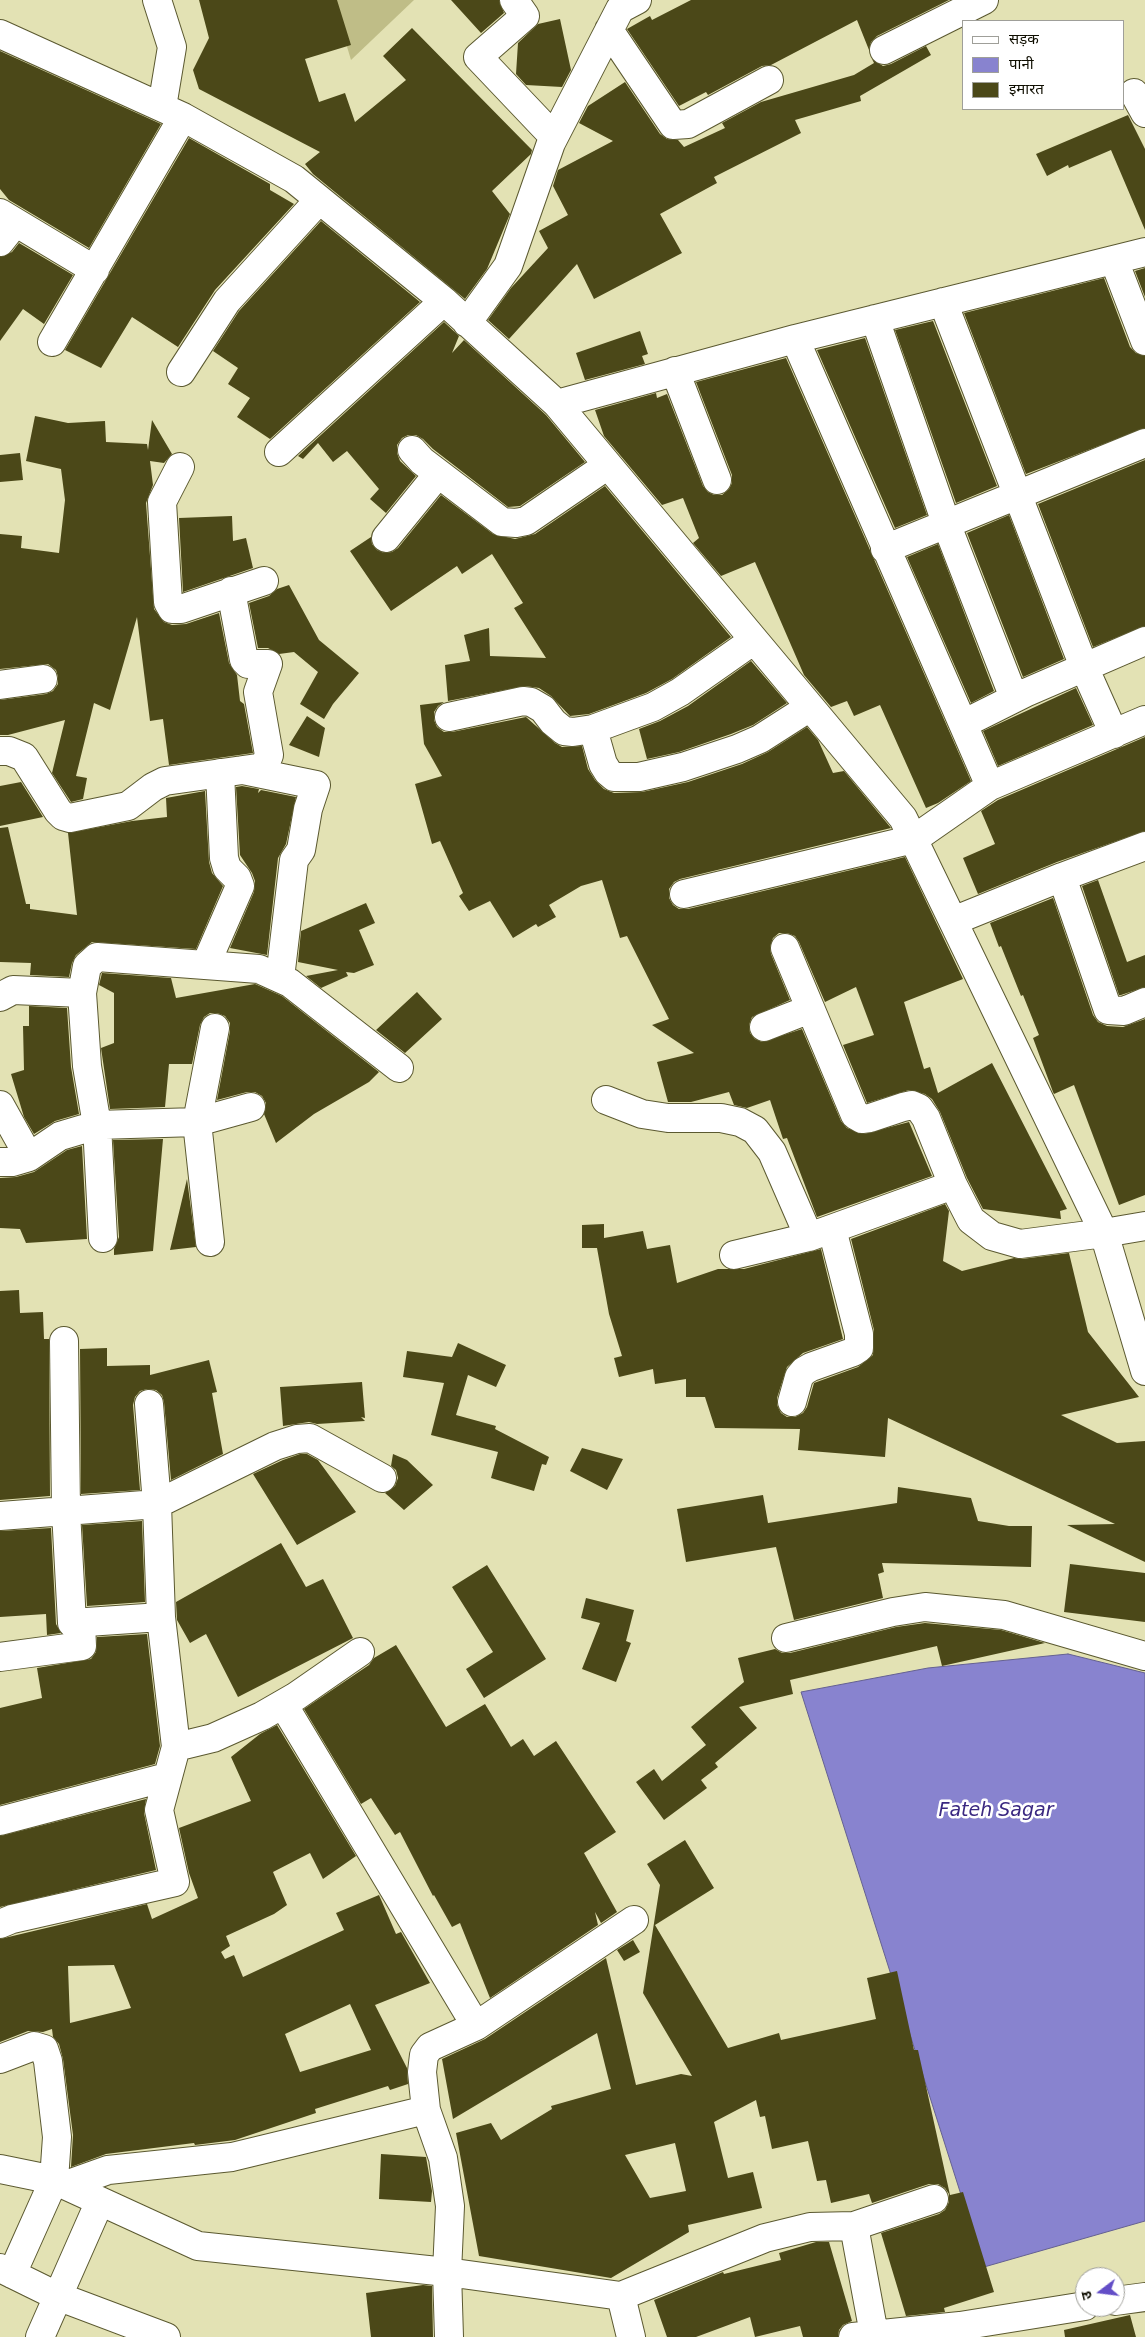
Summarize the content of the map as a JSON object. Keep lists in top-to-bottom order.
{
  "water": ["Fateh Sagar"],
  "legend": ["सड़क", "पानी", "इमारत"],
  "north": "left"
}
